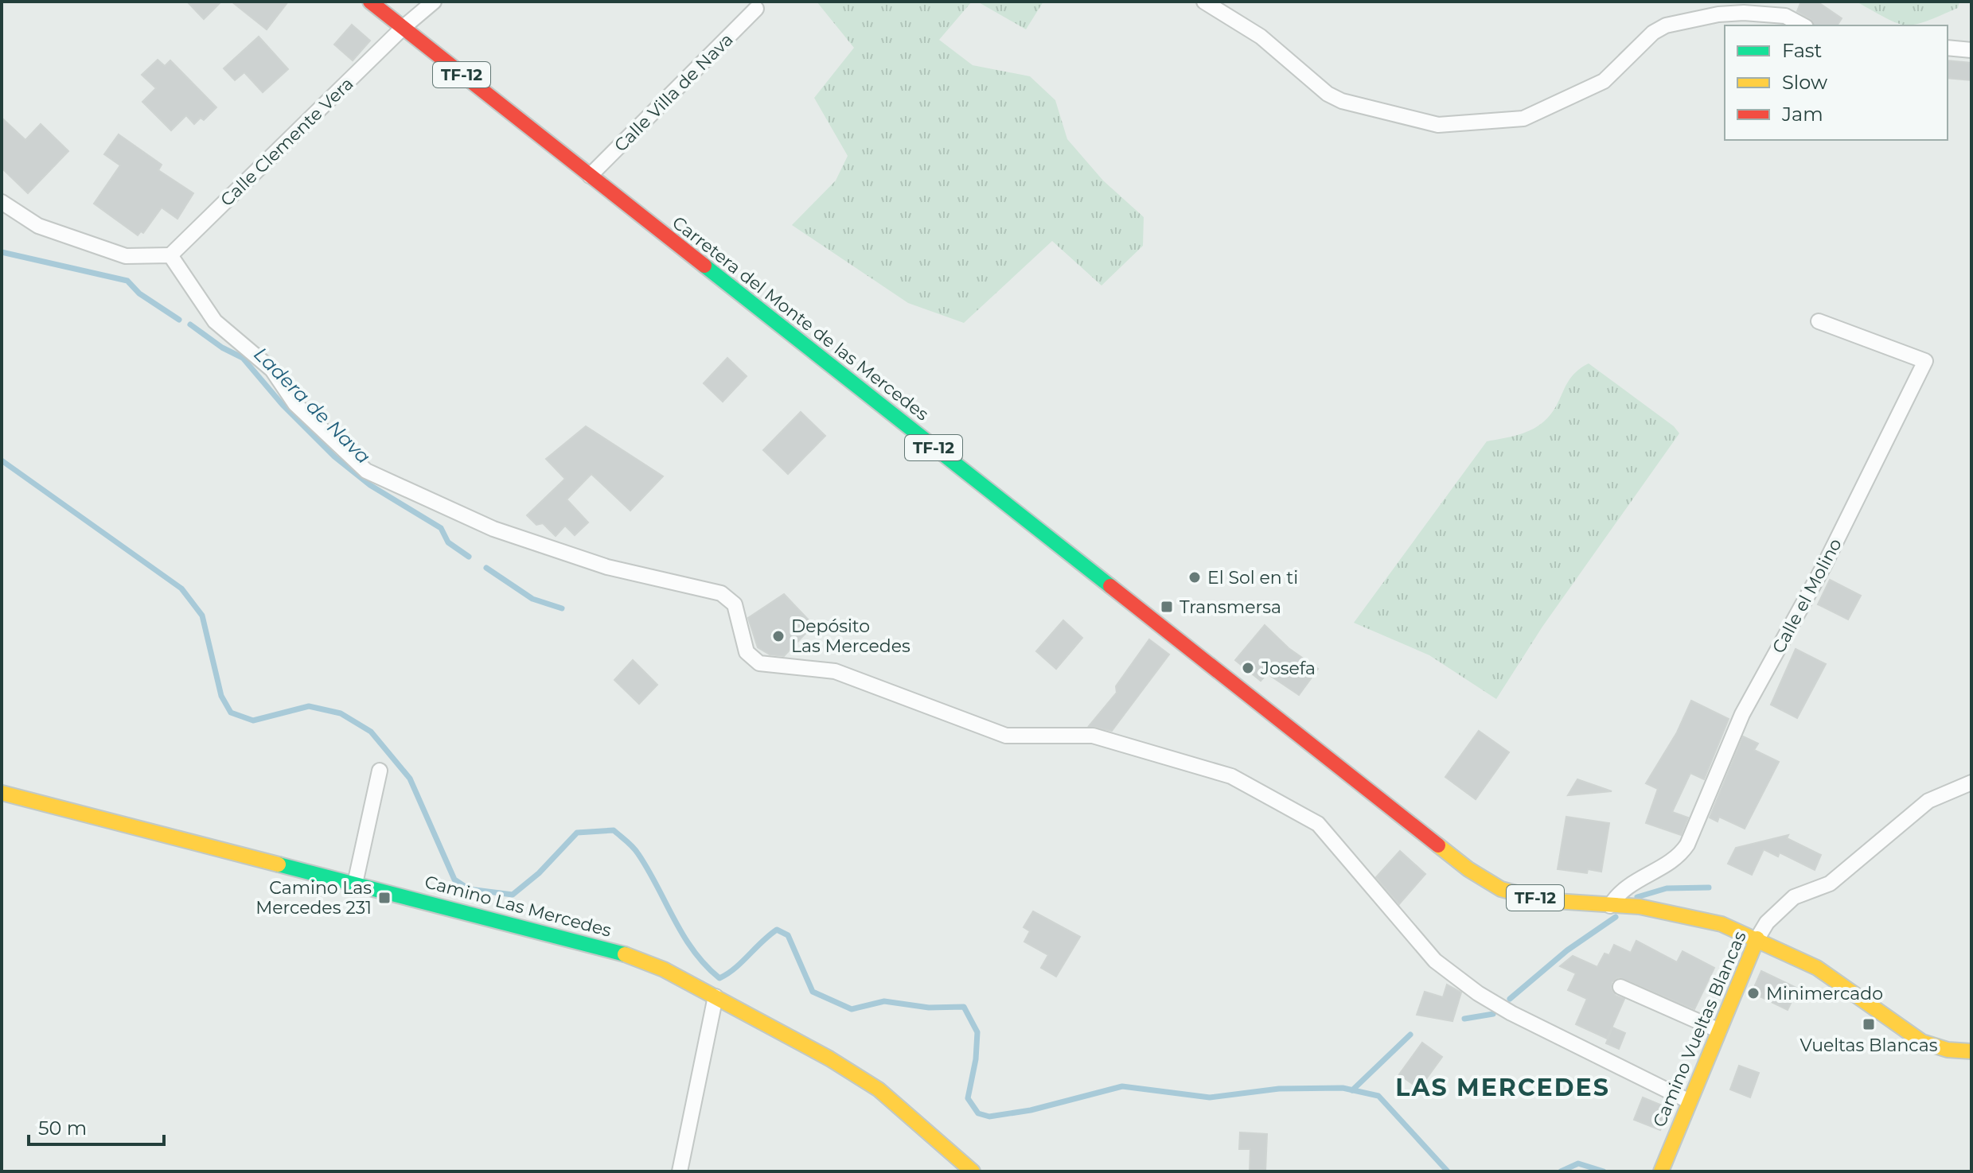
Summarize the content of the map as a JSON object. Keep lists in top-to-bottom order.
{
  "streets": {
    "main road": [
      "TF-12",
      "Carretera del Monte de las Mercedes",
      "Camino Las Mercedes",
      "Camino Vueltas Blancas"
    ],
    "street": ["Calle Villa de Nava", "Calle Clemente Vera", "Calle el Molino"]
  },
  "crossings": [
    ["Calle Villa de Nava", "Carretera del Monte de las Mercedes"],
    ["Calle Clemente Vera", "Carretera del Monte de las Mercedes"],
    ["Carretera del Monte de las Mercedes", "Calle el Molino"],
    ["Carretera del Monte de las Mercedes", "Camino Vueltas Blancas"]
  ],
  "districts": ["LAS MERCEDES"],
  "water": ["Ladera de Nava"],
  "places": {
    "other": [
      "El Sol en ti",
      "Depósito Las Mercedes",
      "Josefa",
      "Minimercado"
    ],
    "transit": ["Transmersa", "Camino Las Mercedes 231", "Vueltas Blancas"]
  },
  "legend": ["Fast", "Slow", "Jam"],
  "scale_bar": "50 m"
}
